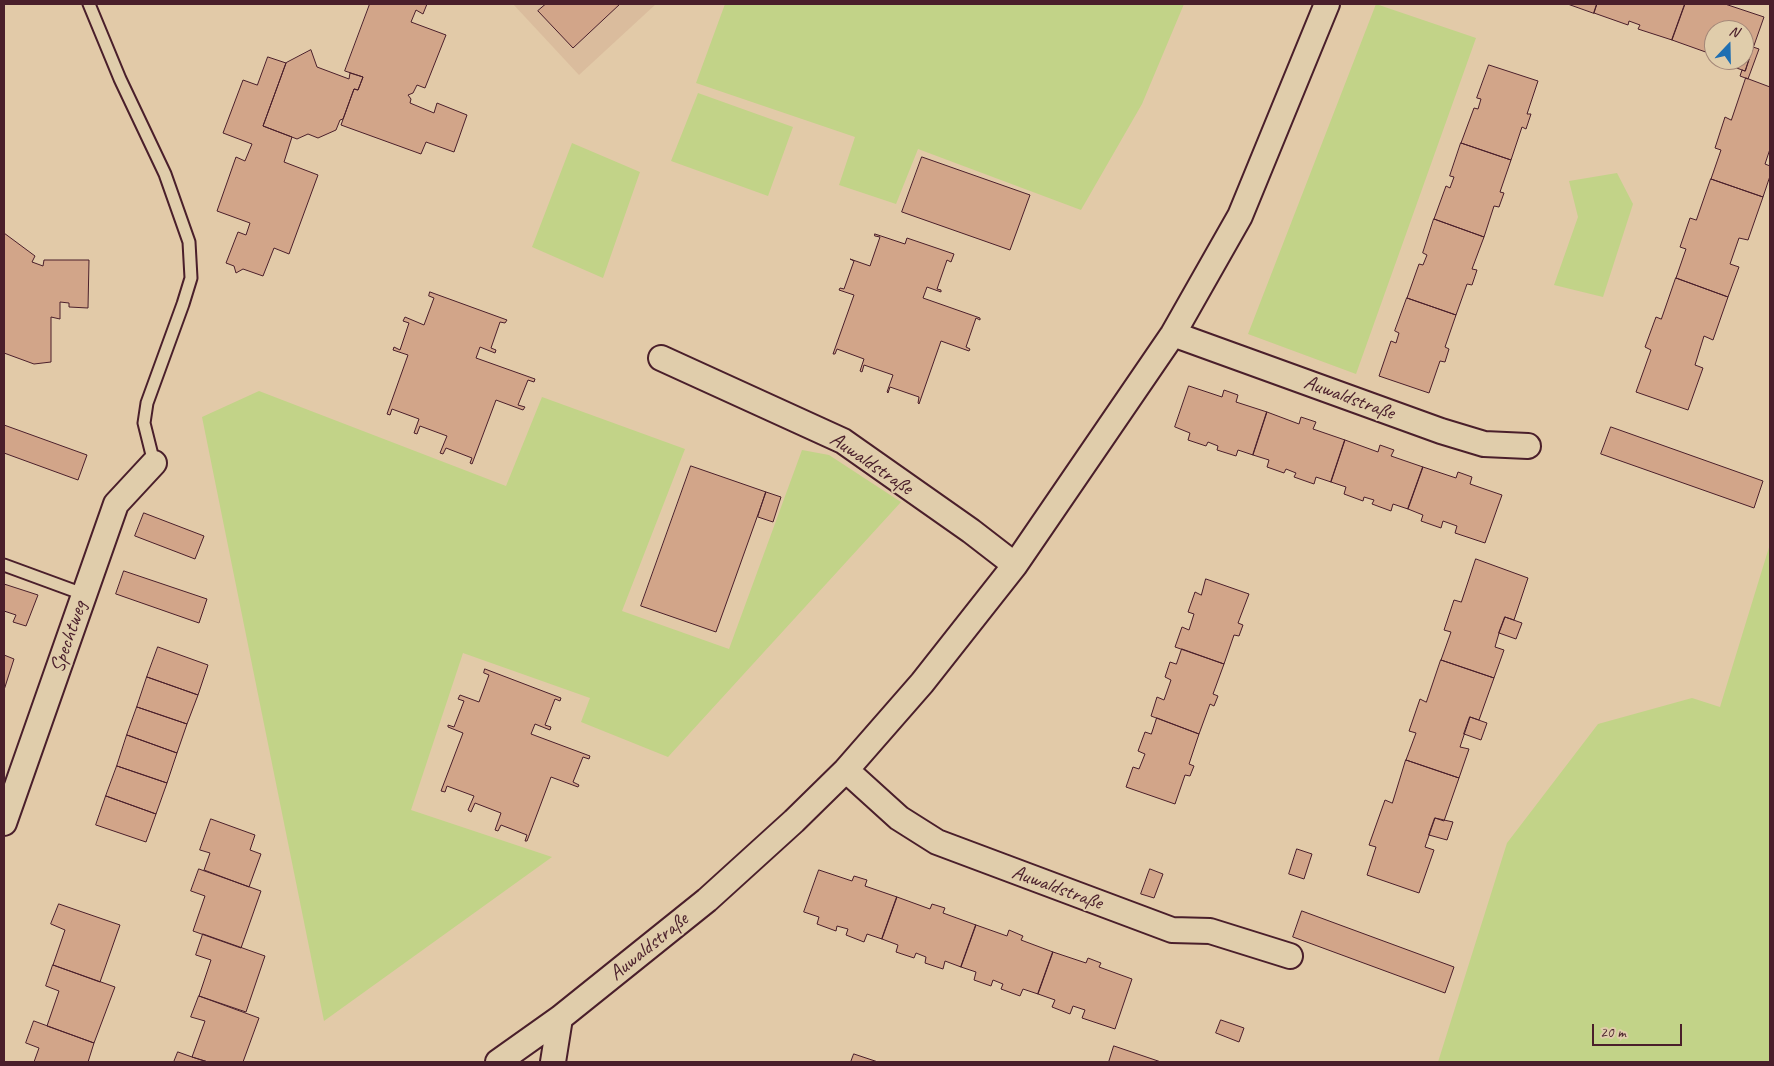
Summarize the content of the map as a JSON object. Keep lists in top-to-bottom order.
{
  "streets": {
    "street": ["Auwaldstraße", "Spechtweg"]
  },
  "scale_bar": "20 m",
  "north": "top"
}
